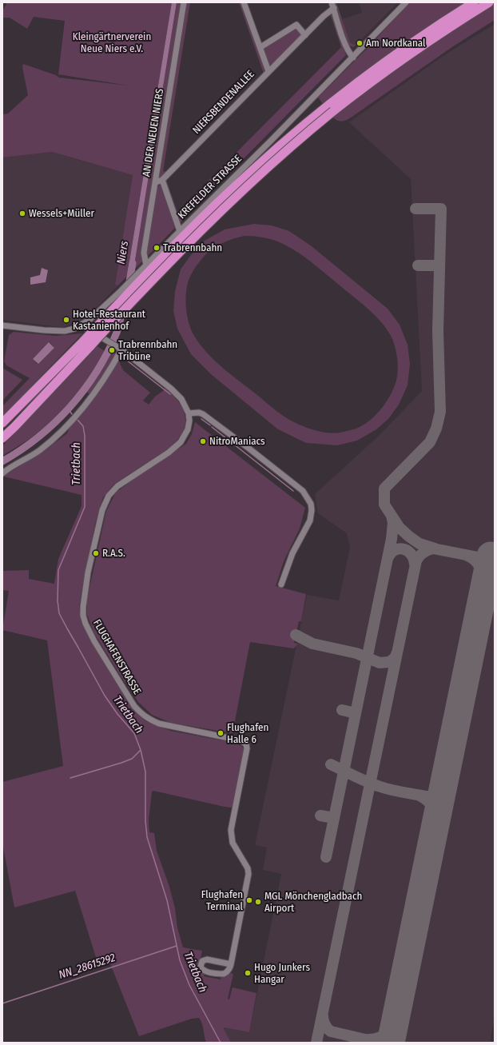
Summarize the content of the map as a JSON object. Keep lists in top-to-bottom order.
{
  "streets": {
    "street": [
      "NIERSBENDENALLEE",
      "AN DER NEUEN NIERS",
      "KREFELDER STRASSE",
      "FLUGHAFENSTRASSE"
    ]
  },
  "crossings": [
    ["NIERSBENDENALLEE", "AN DER NEUEN NIERS"],
    ["AN DER NEUEN NIERS", "KREFELDER STRASSE"],
    ["KREFELDER STRASSE", "FLUGHAFENSTRASSE"]
  ],
  "water": ["Niers", "Trietbach", "NN_28615292"],
  "parks": ["Kleingärtnerverein Neue Niers e.V."],
  "places": [
    "Am Nordkanal",
    "Wessels+Müller",
    "Trabrennbahn",
    "Hotel-Restaurant Kastanienhof",
    "Trabrennbahn Tribüne",
    "NitroManiacs",
    "R.A.S.",
    "Flughafen Halle 6",
    "Flughafen Terminal",
    "MGL Mönchengladbach Airport",
    "Hugo Junkers Hangar"
  ]
}
